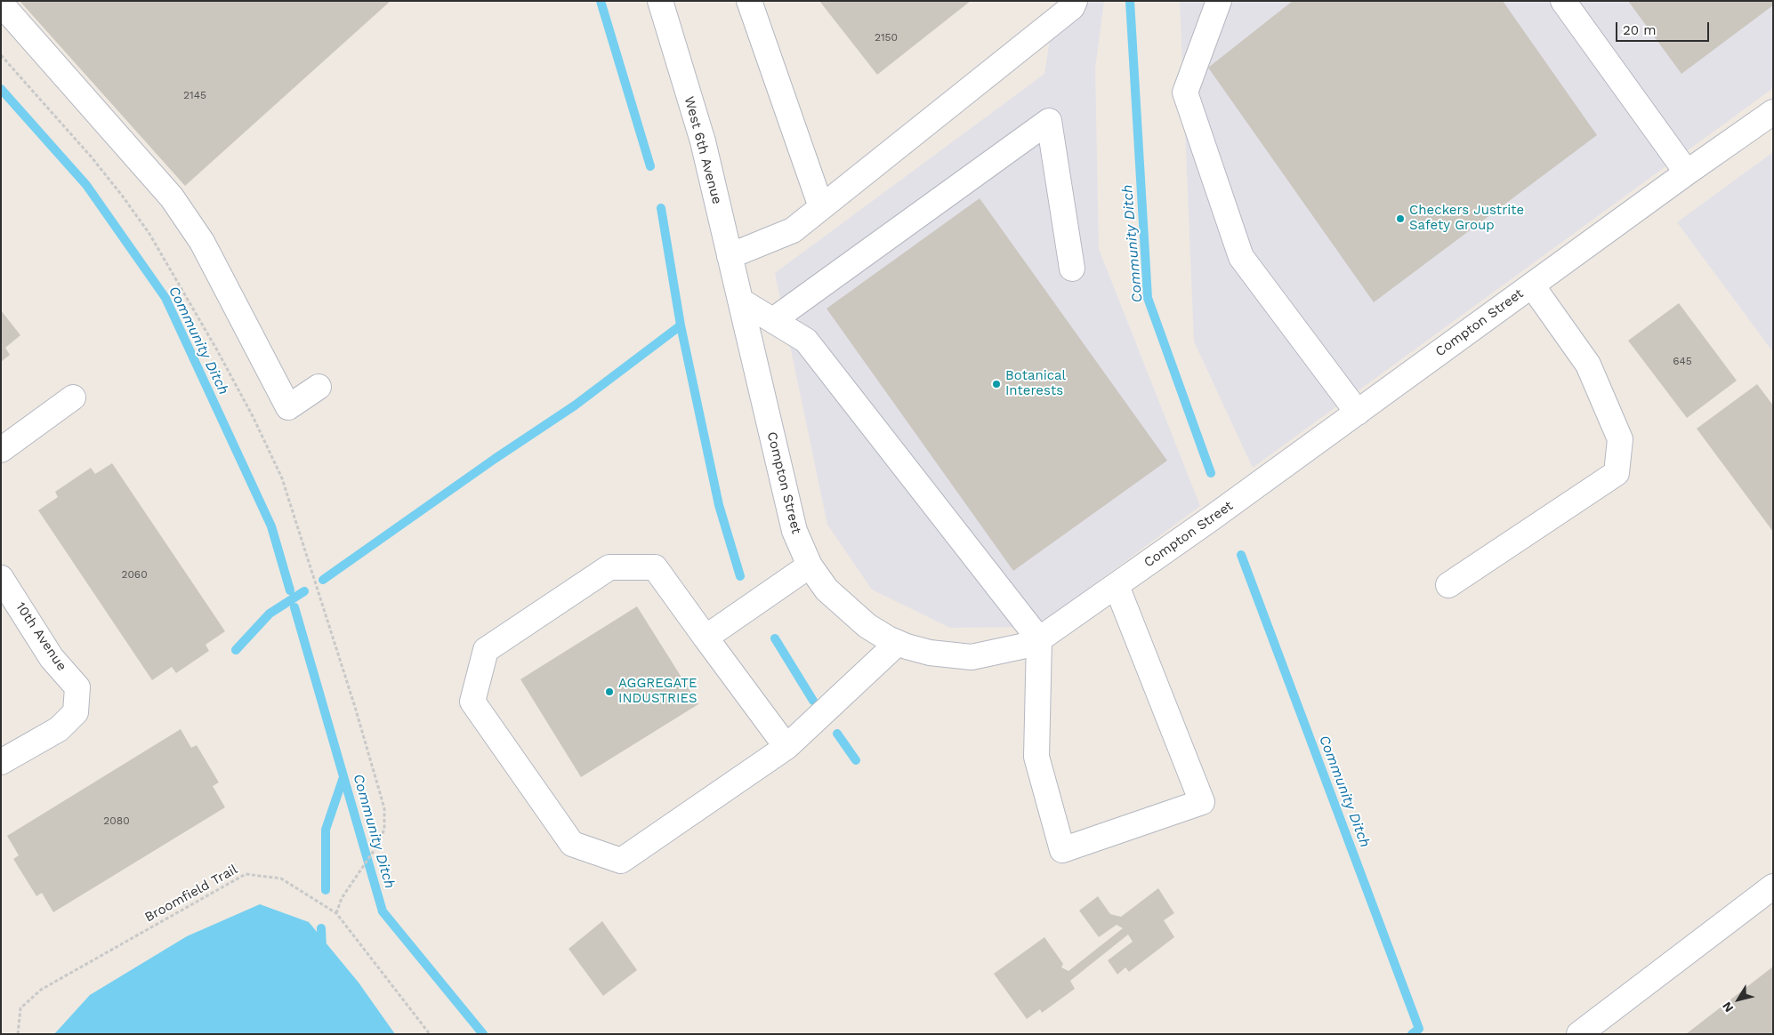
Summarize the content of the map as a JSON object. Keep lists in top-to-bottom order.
{
  "streets": {
    "street": ["West 6th Avenue", "Compton Street", "10th Avenue"],
    "path": ["Broomfield Trail"]
  },
  "crossings": [
    ["West 6th Avenue", "Compton Street"]
  ],
  "water": ["Community Ditch"],
  "places": ["Checkers Justrite Safety Group", "Botanical Interests", "AGGREGATE INDUSTRIES"],
  "house_numbers": [
    "2150",
    "2145",
    "645",
    "2060",
    "2080"
  ],
  "scale_bar": "20 m",
  "north": "bottom left"
}
